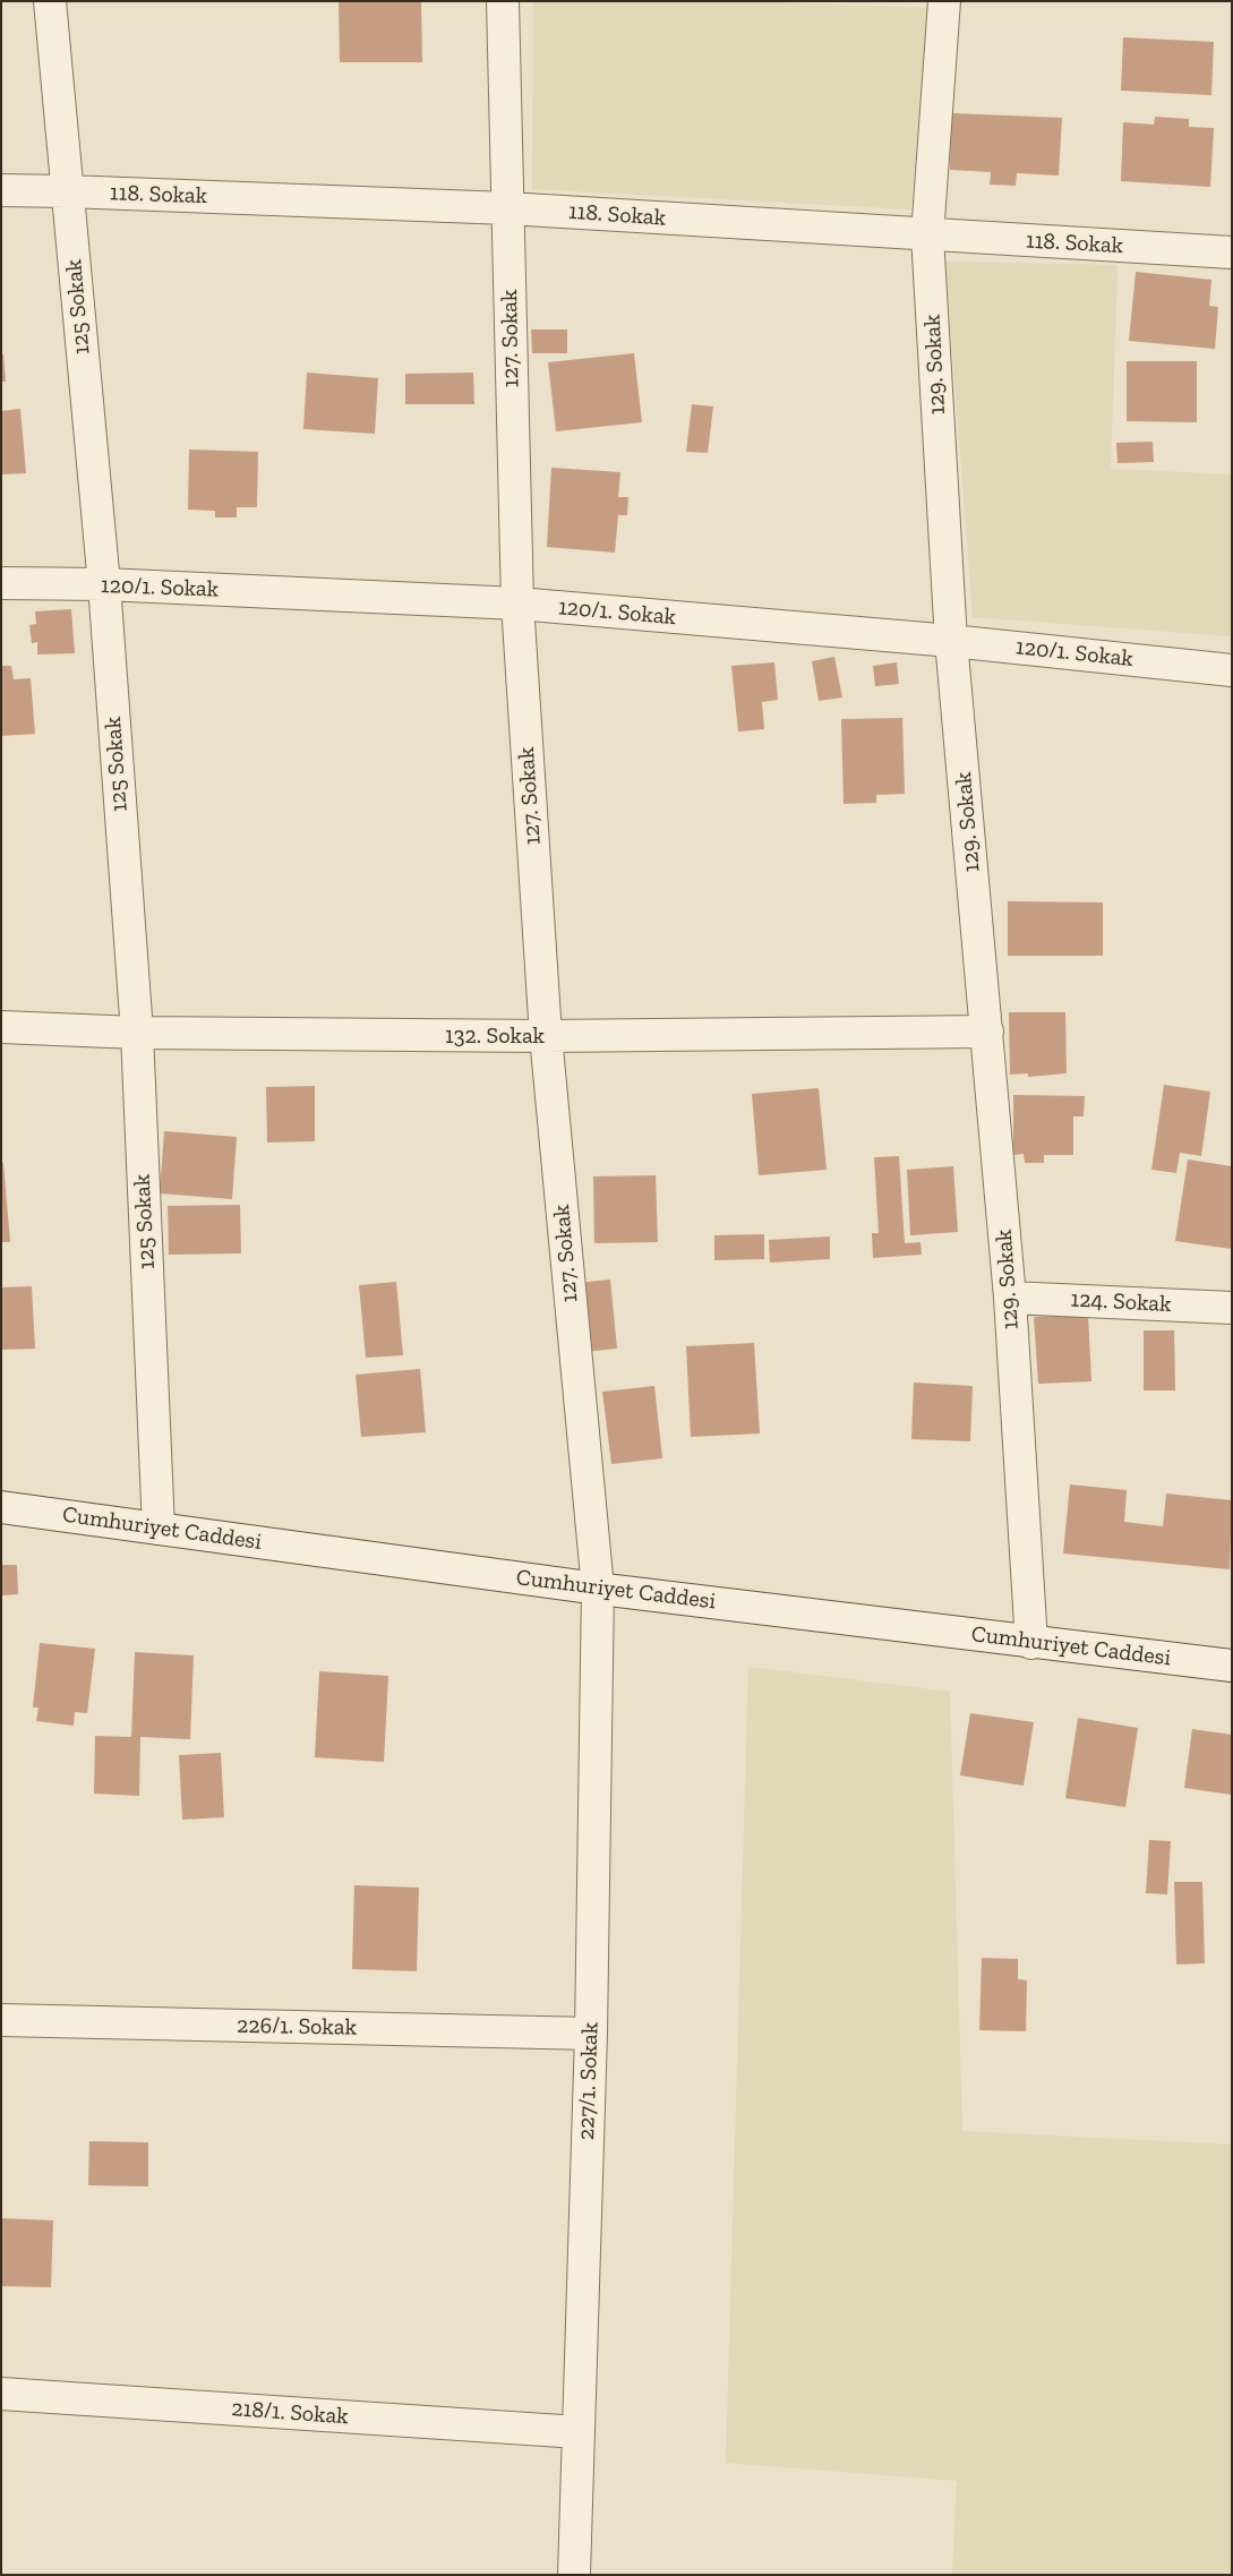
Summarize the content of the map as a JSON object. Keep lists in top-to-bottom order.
{
  "streets": {
    "street": [
      "118. Sokak",
      "125 Sokak",
      "127. Sokak",
      "129. Sokak",
      "120/1. Sokak",
      "132. Sokak",
      "124. Sokak",
      "Cumhuriyet Caddesi",
      "226/1. Sokak",
      "227/1. Sokak",
      "218/1. Sokak"
    ]
  },
  "crossings": [
    ["118. Sokak", "125 Sokak"],
    ["118. Sokak", "127. Sokak"],
    ["118. Sokak", "129. Sokak"],
    ["125 Sokak", "120/1. Sokak"],
    ["125 Sokak", "132. Sokak"],
    ["125 Sokak", "Cumhuriyet Caddesi"],
    ["127. Sokak", "120/1. Sokak"],
    ["127. Sokak", "132. Sokak"],
    ["127. Sokak", "Cumhuriyet Caddesi"],
    ["127. Sokak", "227/1. Sokak"],
    ["129. Sokak", "120/1. Sokak"],
    ["129. Sokak", "132. Sokak"],
    ["129. Sokak", "124. Sokak"],
    ["129. Sokak", "Cumhuriyet Caddesi"],
    ["Cumhuriyet Caddesi", "227/1. Sokak"],
    ["226/1. Sokak", "227/1. Sokak"],
    ["227/1. Sokak", "218/1. Sokak"]
  ]
}
